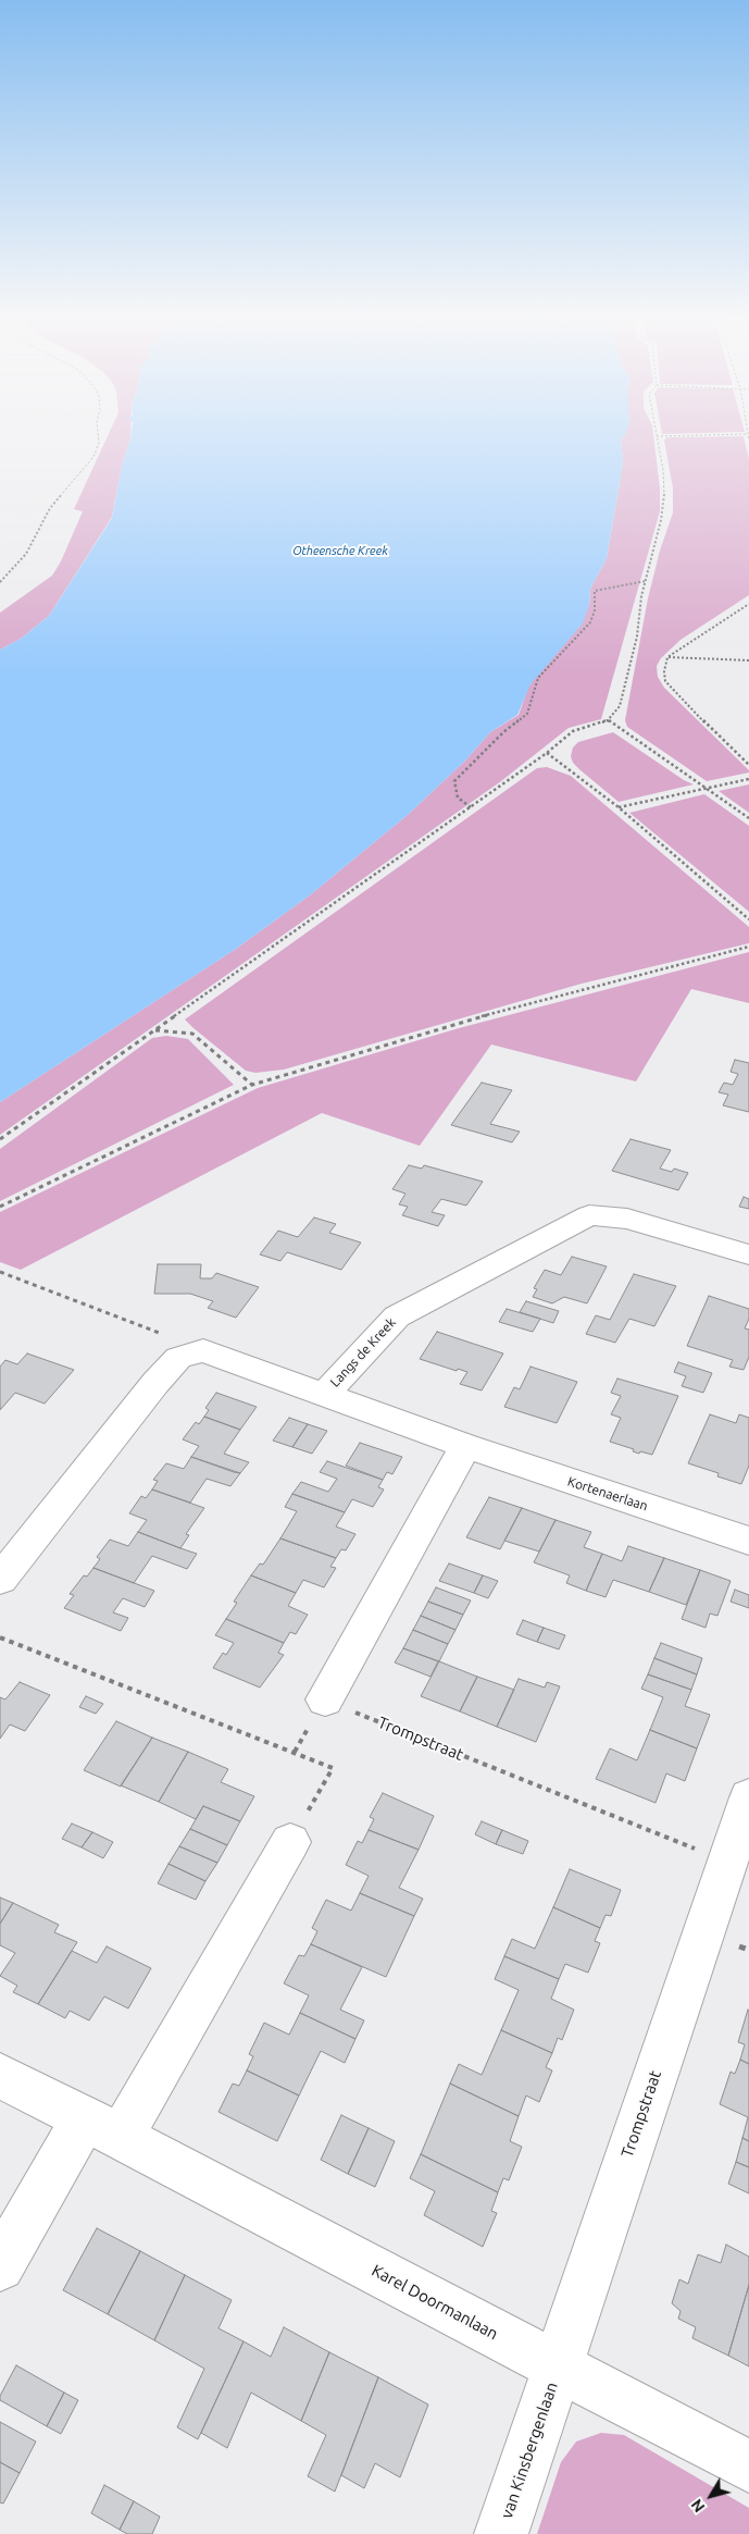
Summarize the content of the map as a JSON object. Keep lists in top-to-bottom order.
{
  "streets": {
    "street": [
      "Langs de Kreek",
      "Kortenaerlaan",
      "Trompstraat",
      "Karel Doormanlaan",
      "van Kinsbergenlaan"
    ]
  },
  "crossings": [
    ["Langs de Kreek", "Kortenaerlaan"],
    ["Trompstraat", "Karel Doormanlaan"],
    ["Trompstraat", "van Kinsbergenlaan"],
    ["Karel Doormanlaan", "van Kinsbergenlaan"]
  ],
  "water": ["Otheensche Kreek"],
  "north": "bottom left"
}
